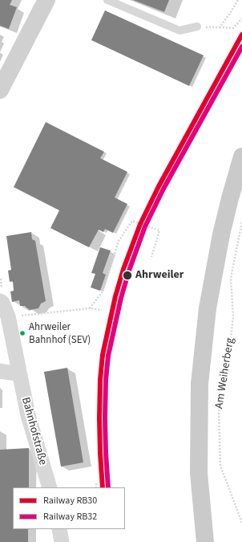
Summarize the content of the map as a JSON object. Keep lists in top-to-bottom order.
{
  "streets": {
    "street": ["Bahnhofstraße"],
    "path": ["Am Weiherberg"]
  },
  "places": ["Ahrweiler", "Ahrweiler Bahnhof (SEV)"],
  "lines": ["rail line RB30", "rail line RB32"],
  "legend": ["Railway RB30", "Railway RB32"]
}
